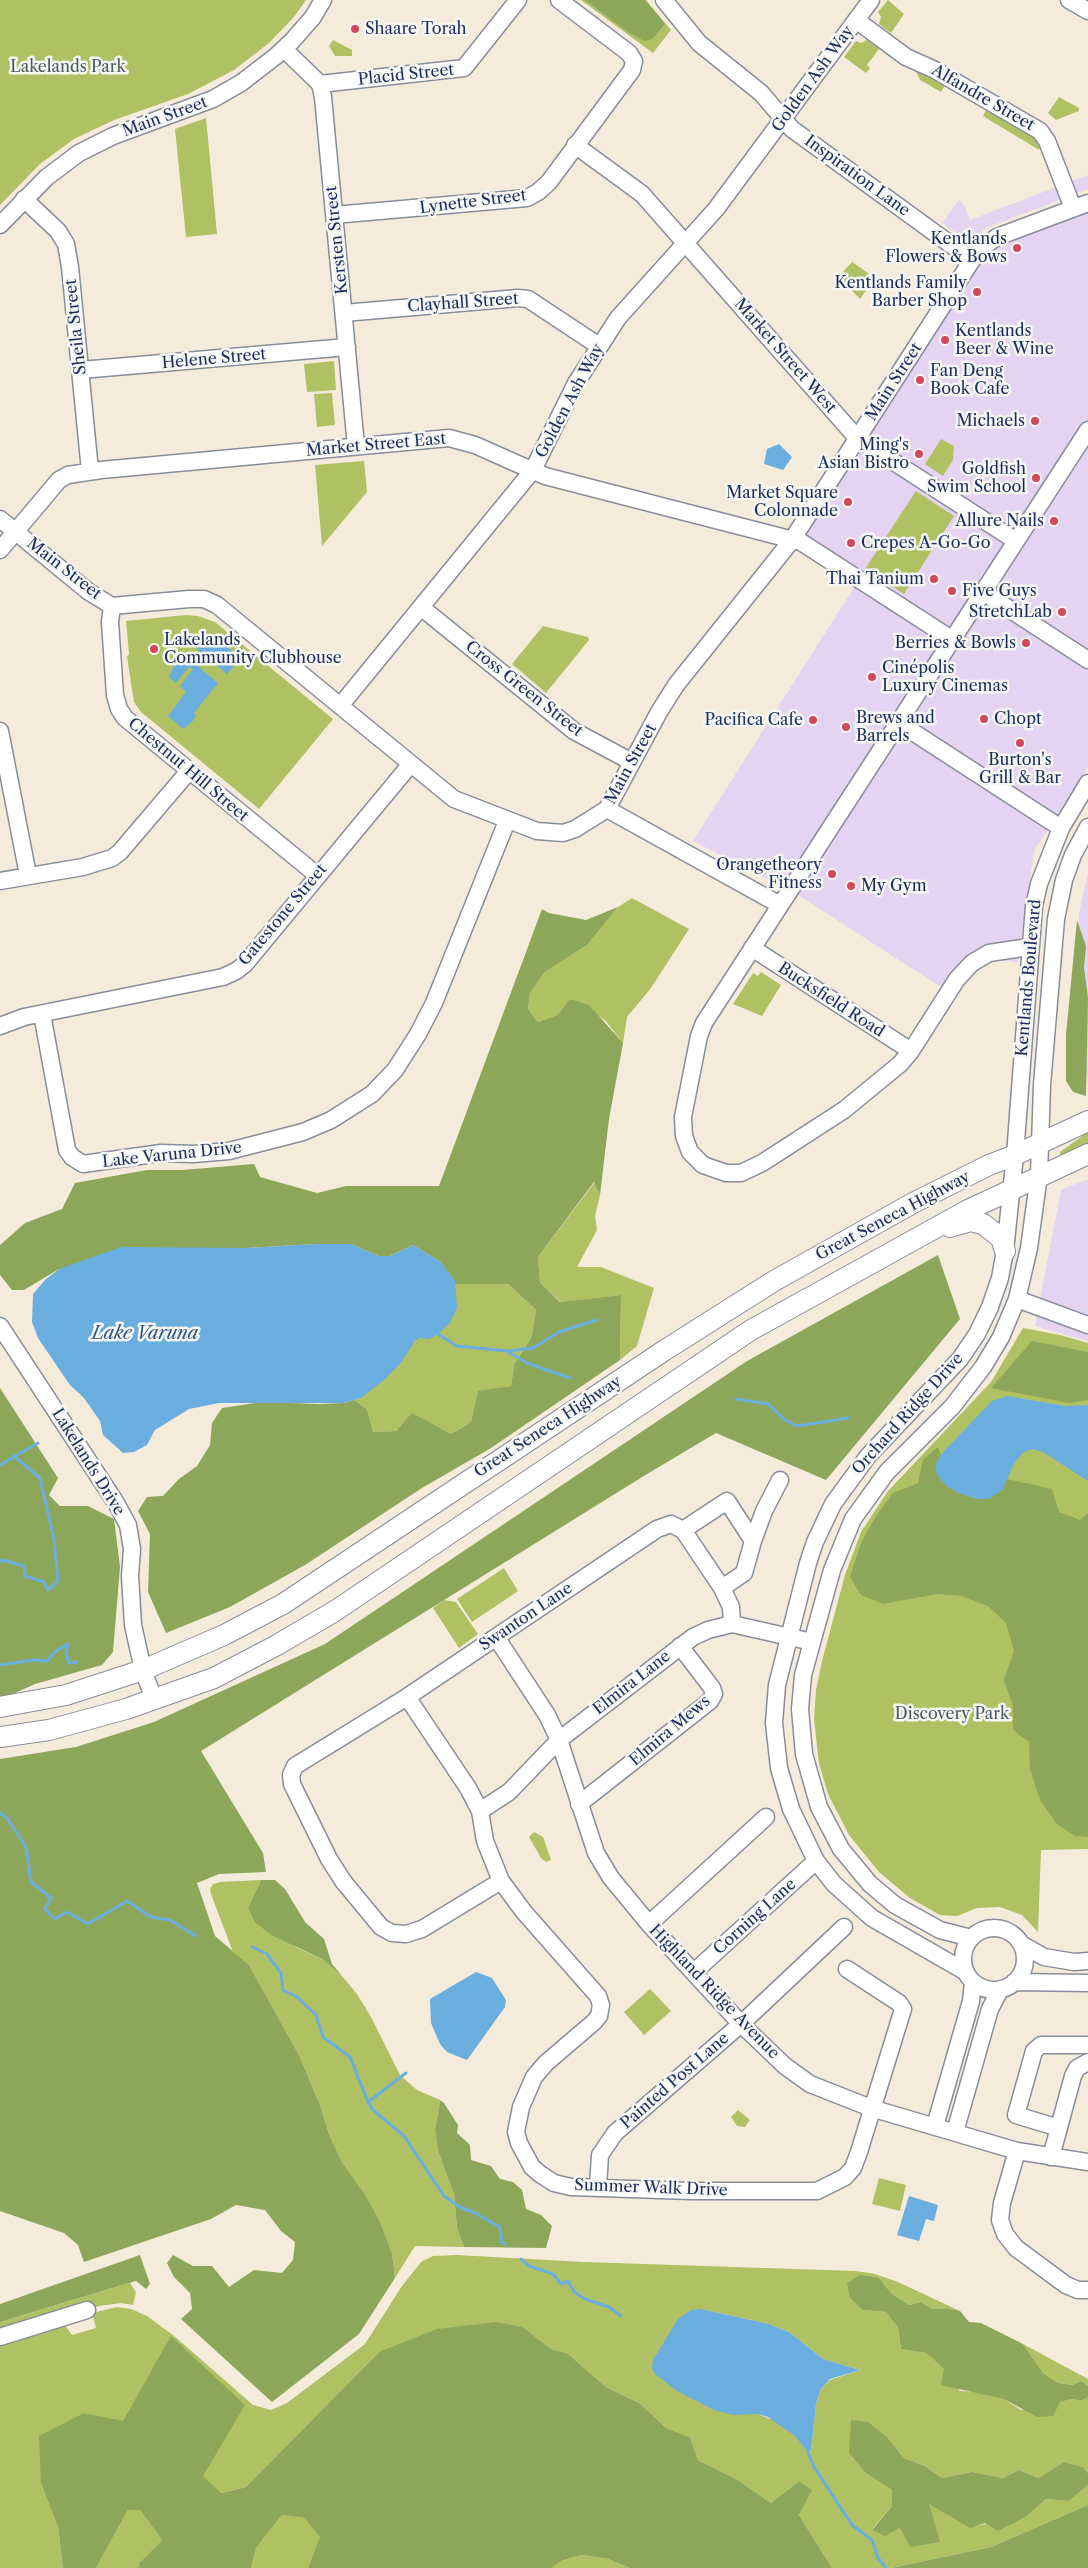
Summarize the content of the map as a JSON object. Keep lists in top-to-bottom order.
{
  "streets": {
    "main road": ["Great Seneca Highway"],
    "street": [
      "Placid Street",
      "Golden Ash Way",
      "Alfandre Street",
      "Main Street",
      "Inspiration Lane",
      "Lynette Street",
      "Kersten Street",
      "Clayhall Street",
      "Sheila Street",
      "Market Street West",
      "Helene Street",
      "Market Street East",
      "Cross Green Street",
      "Chestnut Hill Street",
      "Gatestone Street",
      "Kentlands Boulevard",
      "Bucksfield Road",
      "Lake Varuna Drive",
      "Orchard Ridge Drive",
      "Lakelands Drive",
      "Swanton Lane",
      "Elmira Lane",
      "Elmira Mews",
      "Corning Lane",
      "Highland Ridge Avenue",
      "Painted Post Lane",
      "Summer Walk Drive"
    ]
  },
  "crossings": [
    ["Placid Street", "Kersten Street"],
    ["Golden Ash Way", "Alfandre Street"],
    ["Golden Ash Way", "Main Street"],
    ["Golden Ash Way", "Inspiration Lane"],
    ["Golden Ash Way", "Clayhall Street"],
    ["Golden Ash Way", "Market Street West"],
    ["Golden Ash Way", "Market Street East"],
    ["Golden Ash Way", "Cross Green Street"],
    ["Alfandre Street", "Main Street"],
    ["Main Street", "Inspiration Lane"],
    ["Main Street", "Sheila Street"],
    ["Main Street", "Market Street West"],
    ["Main Street", "Market Street East"],
    ["Main Street", "Cross Green Street"],
    ["Main Street", "Chestnut Hill Street"],
    ["Main Street", "Gatestone Street"],
    ["Main Street", "Lake Varuna Drive"],
    ["Lynette Street", "Kersten Street"],
    ["Lynette Street", "Market Street West"],
    ["Kersten Street", "Clayhall Street"],
    ["Kersten Street", "Helene Street"],
    ["Kersten Street", "Market Street East"],
    ["Sheila Street", "Helene Street"],
    ["Sheila Street", "Market Street East"],
    ["Chestnut Hill Street", "Gatestone Street"],
    ["Gatestone Street", "Lake Varuna Drive"],
    ["Kentlands Boulevard", "Great Seneca Highway"],
    ["Kentlands Boulevard", "Orchard Ridge Drive"],
    ["Great Seneca Highway", "Orchard Ridge Drive"],
    ["Great Seneca Highway", "Lakelands Drive"],
    ["Orchard Ridge Drive", "Elmira Lane"],
    ["Orchard Ridge Drive", "Corning Lane"],
    ["Swanton Lane", "Highland Ridge Avenue"],
    ["Swanton Lane", "Summer Walk Drive"],
    ["Elmira Lane", "Elmira Mews"],
    ["Elmira Lane", "Highland Ridge Avenue"],
    ["Elmira Lane", "Summer Walk Drive"],
    ["Elmira Mews", "Highland Ridge Avenue"],
    ["Corning Lane", "Highland Ridge Avenue"],
    ["Highland Ridge Avenue", "Painted Post Lane"],
    ["Highland Ridge Avenue", "Summer Walk Drive"],
    ["Painted Post Lane", "Summer Walk Drive"]
  ],
  "water": ["Lake Varuna"],
  "parks": ["Lakelands Park", "Discovery Park"],
  "places": [
    "Shaare Torah",
    "Kentlands Flowers & Bows",
    "Kentlands Family Barber Shop",
    "Kentlands Beer & Wine",
    "Fan Deng Book Cafe",
    "Michaels",
    "Ming's Asian Bistro",
    "Goldfish Swim School",
    "Market Square Colonnade",
    "Allure Nails",
    "Crepes A-Go-Go",
    "Thai Tanium",
    "Five Guys",
    "StretchLab",
    "Berries & Bowls",
    "Lakelands Community Clubhouse",
    "Cinépolis Luxury Cinemas",
    "Chopt",
    "Pacifica Cafe",
    "Brews and Barrels",
    "Burton's Grill & Bar",
    "Orangetheory Fitness",
    "My Gym"
  ]
}
